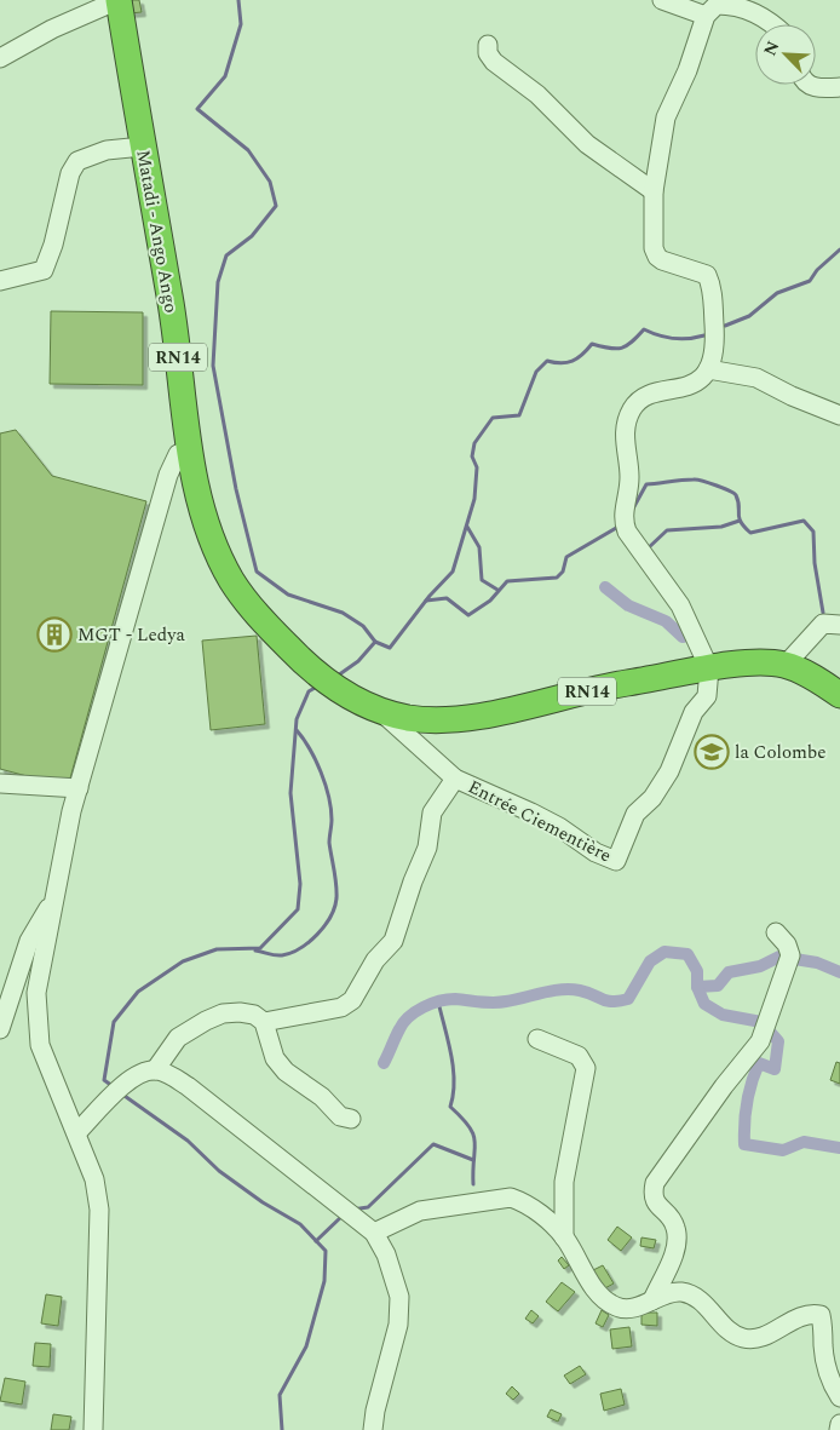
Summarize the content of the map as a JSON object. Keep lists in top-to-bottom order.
{
  "streets": {
    "highway": ["Matadi - Ango Ango", "RN14"],
    "street": ["Entrée Ciementière"]
  },
  "crossings": [
    ["Matadi - Ango Ango", "Entrée Ciementière"]
  ],
  "places": {
    "building": ["MGT - Ledya"],
    "school or university": ["la Colombe"]
  },
  "north": "top left"
}
